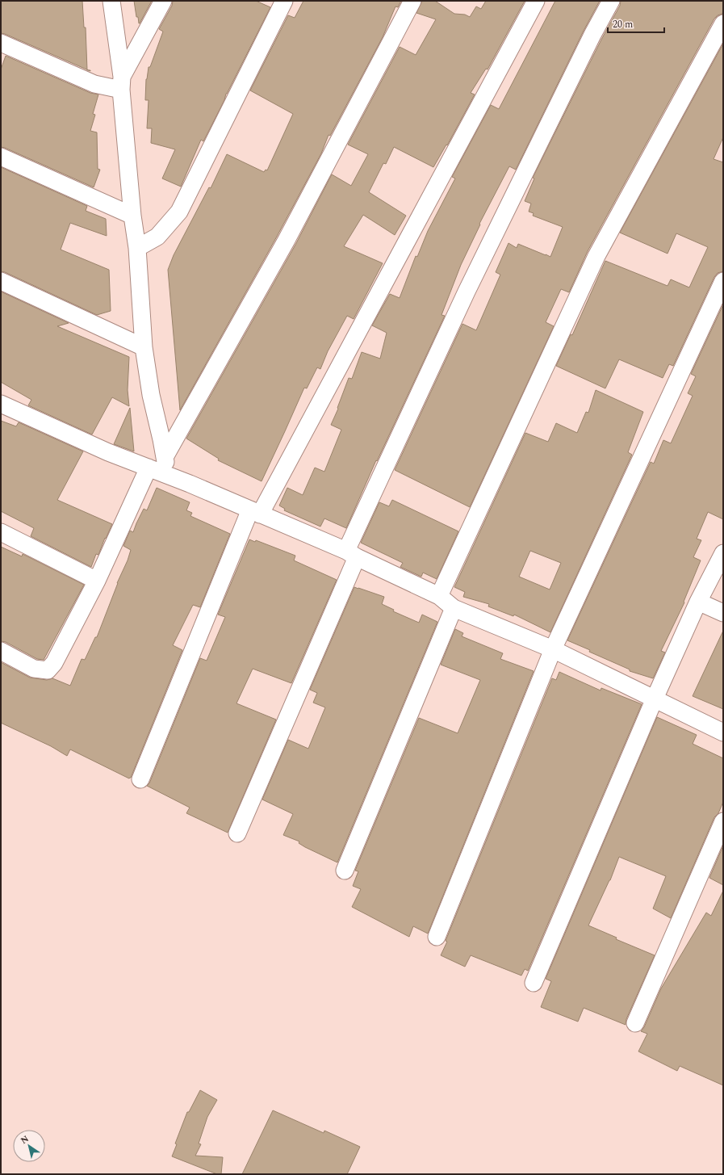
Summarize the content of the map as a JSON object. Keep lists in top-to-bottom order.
{
  "scale_bar": "20 m",
  "north": "top left"
}
